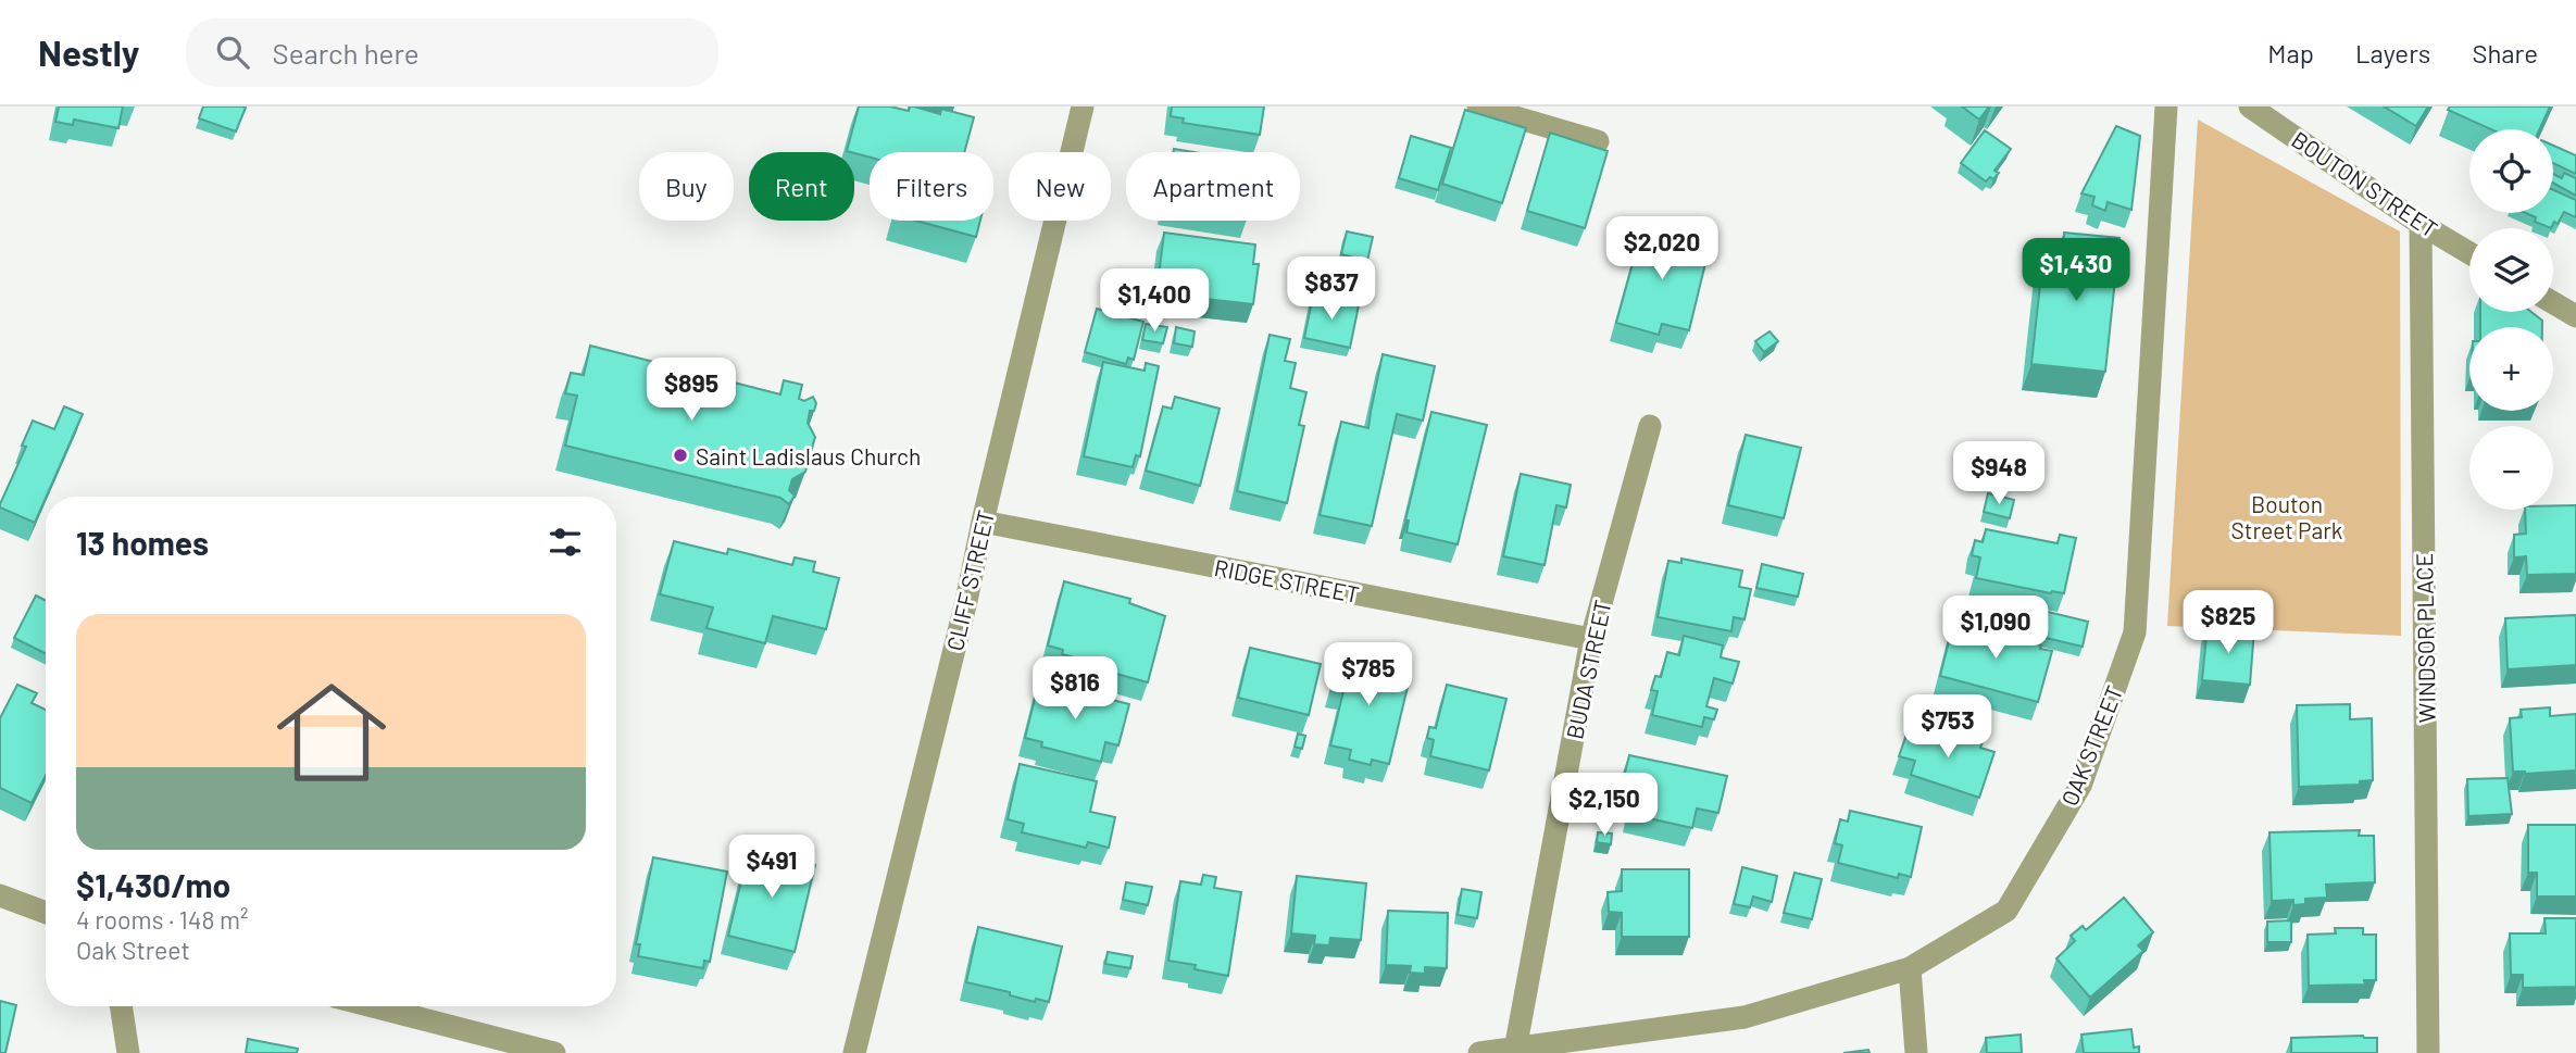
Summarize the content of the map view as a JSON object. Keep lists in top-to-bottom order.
{
  "streets": {
    "street": [
      "BOUTON STREET",
      "CLIFF STREET",
      "RIDGE STREET",
      "WINDSOR PLACE",
      "BUDA STREET",
      "OAK STREET"
    ]
  },
  "crossings": [
    ["BOUTON STREET", "WINDSOR PLACE"],
    ["CLIFF STREET", "RIDGE STREET"],
    ["RIDGE STREET", "BUDA STREET"],
    ["BUDA STREET", "OAK STREET"]
  ],
  "parks": ["Bouton Street Park"],
  "places": ["Saint Ladislaus Church"],
  "page": {
    "header": "Nestly",
    "search": "Search here",
    "nav": ["Map", "Layers", "Share"],
    "map_buttons": ["+", "−"],
    "chip": [
      "Buy",
      "Rent",
      "Filters",
      "New",
      "Apartment"
    ],
    "price": [
      "$2,020",
      "$1,430",
      "$837",
      "$1,400",
      "$895",
      "$948",
      "$825",
      "$1,090",
      "$785",
      "$816",
      "$753",
      "$2,150",
      "$491"
    ],
    "heading": "13 homes",
    "list": [
      {
        "name": "$1,430/mo",
        "note": "4 rooms · 148 m² · Oak Street"
      }
    ]
  }
}
